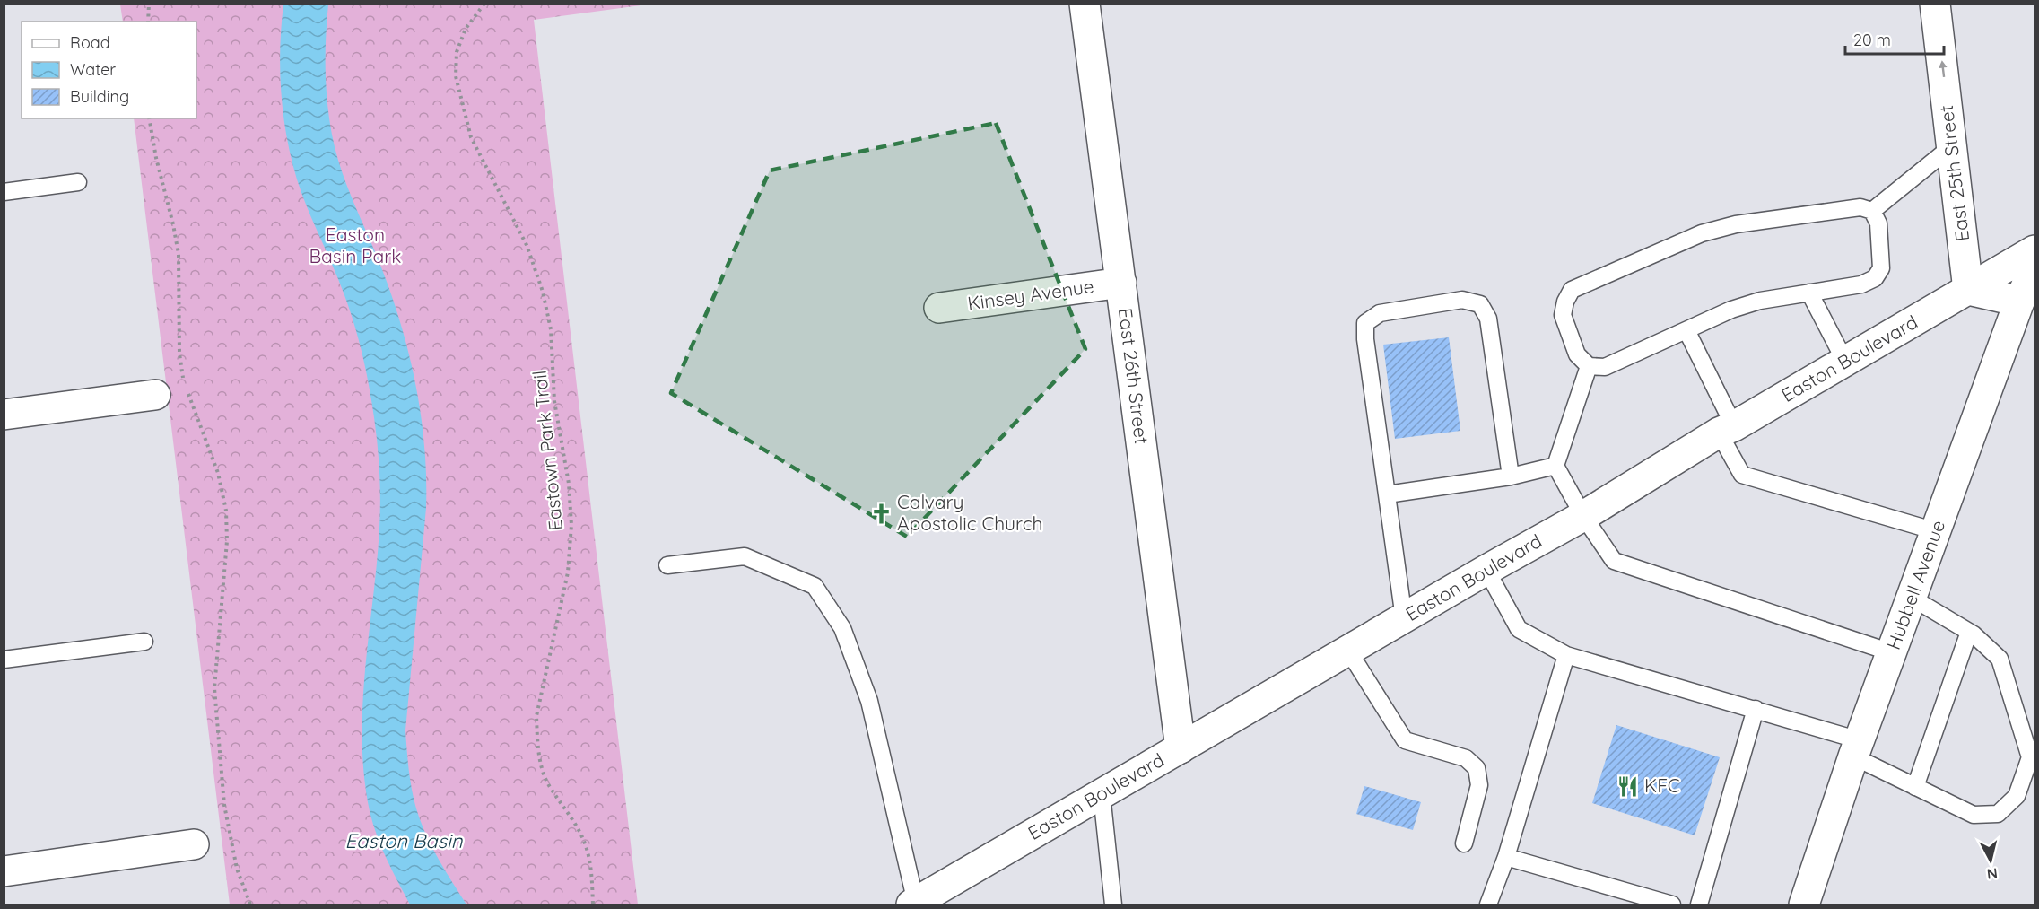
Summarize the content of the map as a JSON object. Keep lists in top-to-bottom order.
{
  "streets": {
    "main road": [
      "East 25th Street",
      "Kinsey Avenue",
      "Easton Boulevard",
      "East 26th Street",
      "Hubbell Avenue"
    ],
    "path": ["Eastown Park Trail"]
  },
  "crossings": [
    ["East 25th Street", "Easton Boulevard"],
    ["Kinsey Avenue", "East 26th Street"],
    ["Easton Boulevard", "East 26th Street"]
  ],
  "one_way": ["East 25th Street"],
  "water": ["Easton Basin"],
  "parks": ["Easton Basin Park"],
  "places": {
    "church": ["Calvary Apostolic Church"],
    "restaurant": ["KFC"]
  },
  "legend": ["Road", "Water", "Building"],
  "scale_bar": "20 m",
  "north": "bottom"
}
